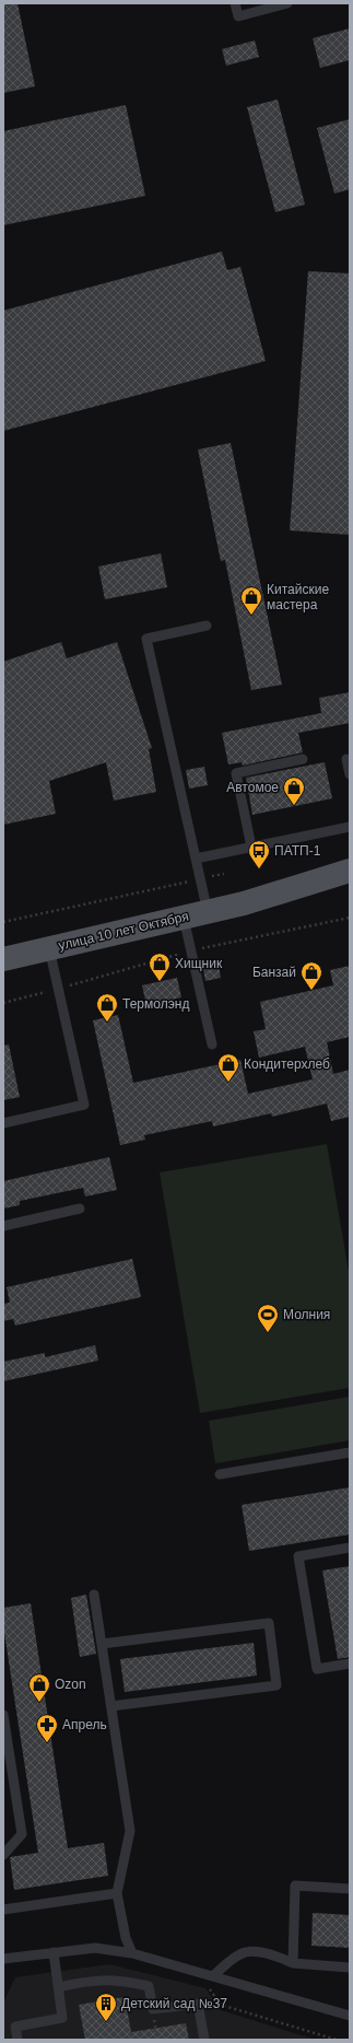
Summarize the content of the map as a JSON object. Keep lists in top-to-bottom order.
{
  "streets": {
    "main road": ["улица 10 лет Октября"]
  },
  "places": {
    "shop": [
      "Китайские мастера",
      "Автомое",
      "Хищник",
      "Банзай",
      "Термолэнд",
      "Кондитерхлеб",
      "Ozon"
    ],
    "bus stop": ["ПАТП-1"],
    "sports": ["Молния"],
    "pharmacy": ["Апрель"],
    "building": ["Детский сад №37"]
  }
}
